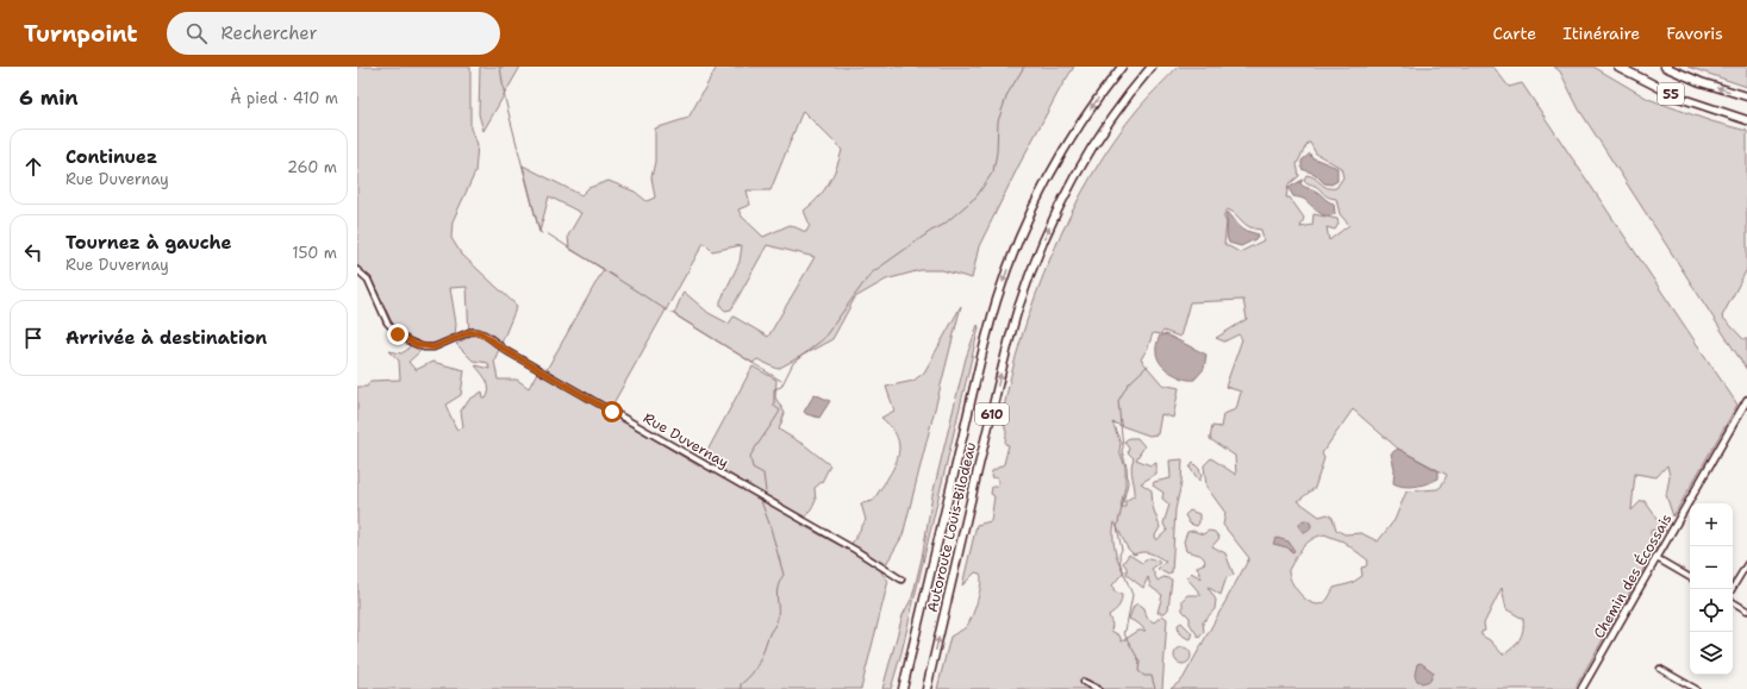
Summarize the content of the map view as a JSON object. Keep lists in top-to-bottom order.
{
  "streets": {
    "highway": ["55", "610", "Autoroute Louis-Bilodeau"],
    "main road": ["Chemin des Écossais"],
    "street": ["Rue Duvernay"]
  },
  "page": {
    "header": "Turnpoint",
    "search": "Rechercher",
    "nav": ["Carte", "Itinéraire", "Favoris"],
    "heading": ["6 min", "À pied · 410 m"],
    "list": [
      ["Continuez", "Rue Duvernay", "260 m"],
      ["Tournez à gauche", "Rue Duvernay", "150 m"],
      "Arrivée à destination"
    ],
    "map_buttons": ["+", "−"]
  }
}
